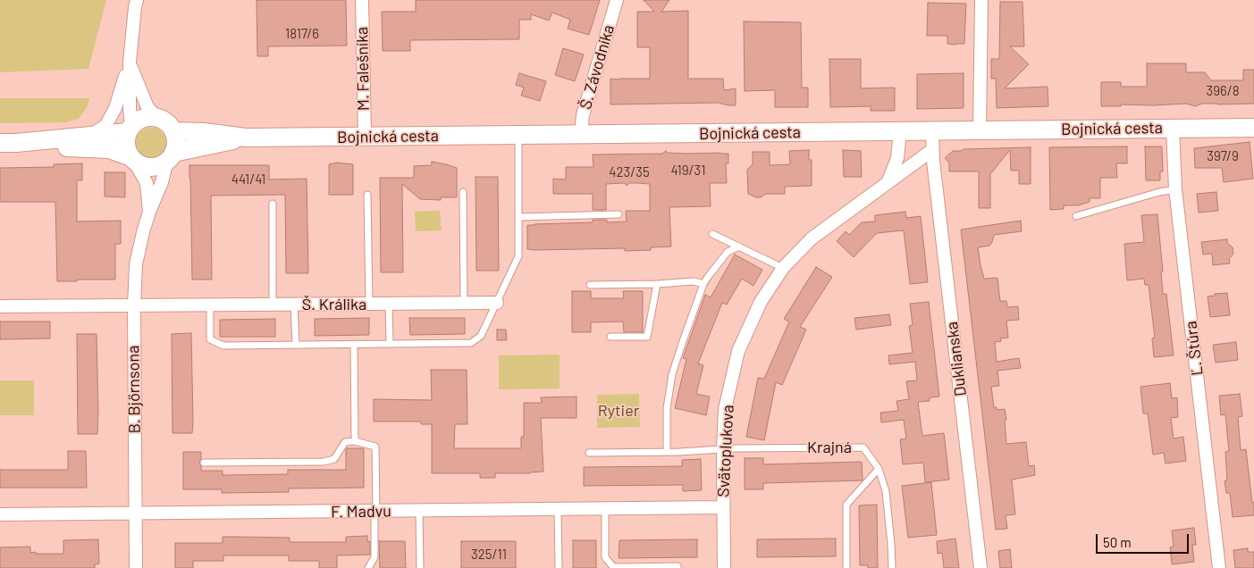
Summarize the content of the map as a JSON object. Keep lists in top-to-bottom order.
{
  "streets": {
    "street": [
      "Š. Závodníka",
      "M. Falešníka",
      "Bojnická cesta",
      "Š. Králika",
      "Ľ. Štúra",
      "Duklianska",
      "B. Bjőrnsona",
      "Svätoplukova",
      "F. Madvu"
    ],
    "lane": ["Krajná"]
  },
  "crossings": [
    ["Š. Závodníka", "Bojnická cesta"],
    ["M. Falešníka", "Bojnická cesta"],
    ["Bojnická cesta", "Ľ. Štúra"],
    ["Bojnická cesta", "B. Bjőrnsona"],
    ["Š. Králika", "B. Bjőrnsona"],
    ["Duklianska", "Svätoplukova"],
    ["B. Bjőrnsona", "F. Madvu"],
    ["Krajná", "Svätoplukova"],
    ["Svätoplukova", "F. Madvu"]
  ],
  "parks": ["Rytier"],
  "house_numbers": [
    "1817/6",
    "396/8",
    "397/9",
    "419/31",
    "423/35",
    "441/41",
    "325/11"
  ],
  "scale_bar": "50 m"
}
